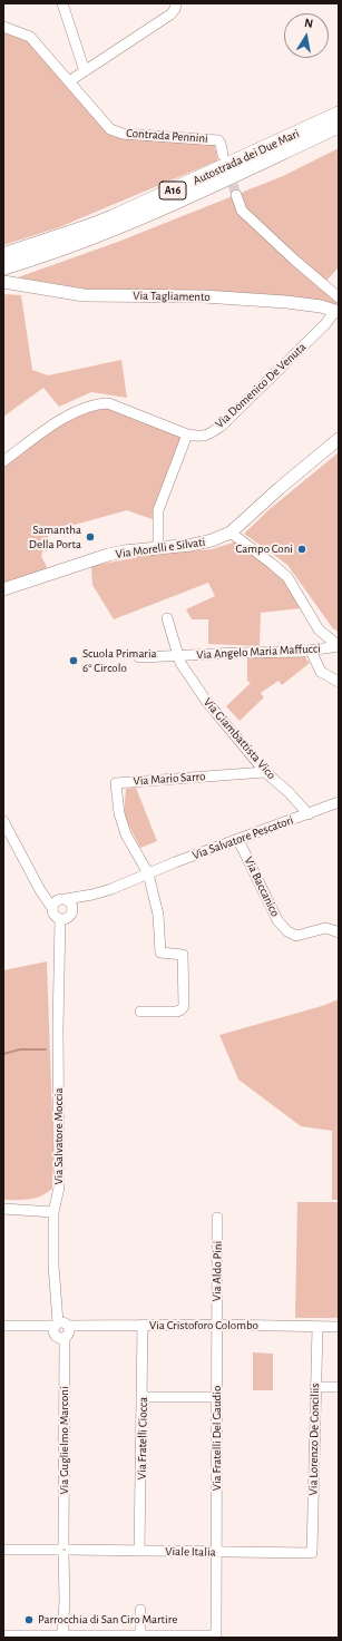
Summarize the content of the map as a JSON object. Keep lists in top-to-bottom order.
{
  "streets": {
    "highway": ["Autostrada dei Due Mari", "A16"],
    "main road": ["Via Tagliamento", "Via Morelli e Silvati"],
    "street": [
      "Contrada Pennini",
      "Via Domenico De Venuta",
      "Via Angelo Maria Maffucci",
      "Via Giambattista Vico",
      "Via Mario Sarro",
      "Via Salvatore Pescatori",
      "Via Baccanico",
      "Via Salvatore Moccia",
      "Via Aldo Pini",
      "Via Cristoforo Colombo",
      "Via Fratelli Ciocca",
      "Via Fratelli Del Gaudio",
      "Via Lorenzo De Conciliis",
      "Via Guglielmo Marconi",
      "Viale Italia"
    ]
  },
  "crossings": [
    ["Via Tagliamento", "Via Domenico De Venuta"],
    ["Via Angelo Maria Maffucci", "Via Giambattista Vico"],
    ["Via Giambattista Vico", "Via Mario Sarro"],
    ["Via Giambattista Vico", "Via Salvatore Pescatori"],
    ["Via Mario Sarro", "Via Salvatore Pescatori"],
    ["Via Salvatore Pescatori", "Via Baccanico"],
    ["Via Salvatore Pescatori", "Via Salvatore Moccia"],
    ["Via Salvatore Moccia", "Via Cristoforo Colombo"],
    ["Via Salvatore Moccia", "Via Guglielmo Marconi"],
    ["Via Aldo Pini", "Via Cristoforo Colombo"],
    ["Via Aldo Pini", "Via Fratelli Del Gaudio"],
    ["Via Cristoforo Colombo", "Via Fratelli Ciocca"],
    ["Via Cristoforo Colombo", "Via Fratelli Del Gaudio"],
    ["Via Cristoforo Colombo", "Via Lorenzo De Conciliis"],
    ["Via Cristoforo Colombo", "Via Guglielmo Marconi"],
    ["Via Fratelli Ciocca", "Viale Italia"],
    ["Via Fratelli Del Gaudio", "Viale Italia"],
    ["Via Lorenzo De Conciliis", "Viale Italia"],
    ["Via Guglielmo Marconi", "Viale Italia"]
  ],
  "places": [
    "Samantha Della Porta",
    "Campo Coni",
    "Scuola Primaria 6° Circolo",
    "Parrocchia di San Ciro Martire"
  ],
  "north": "top"
}
